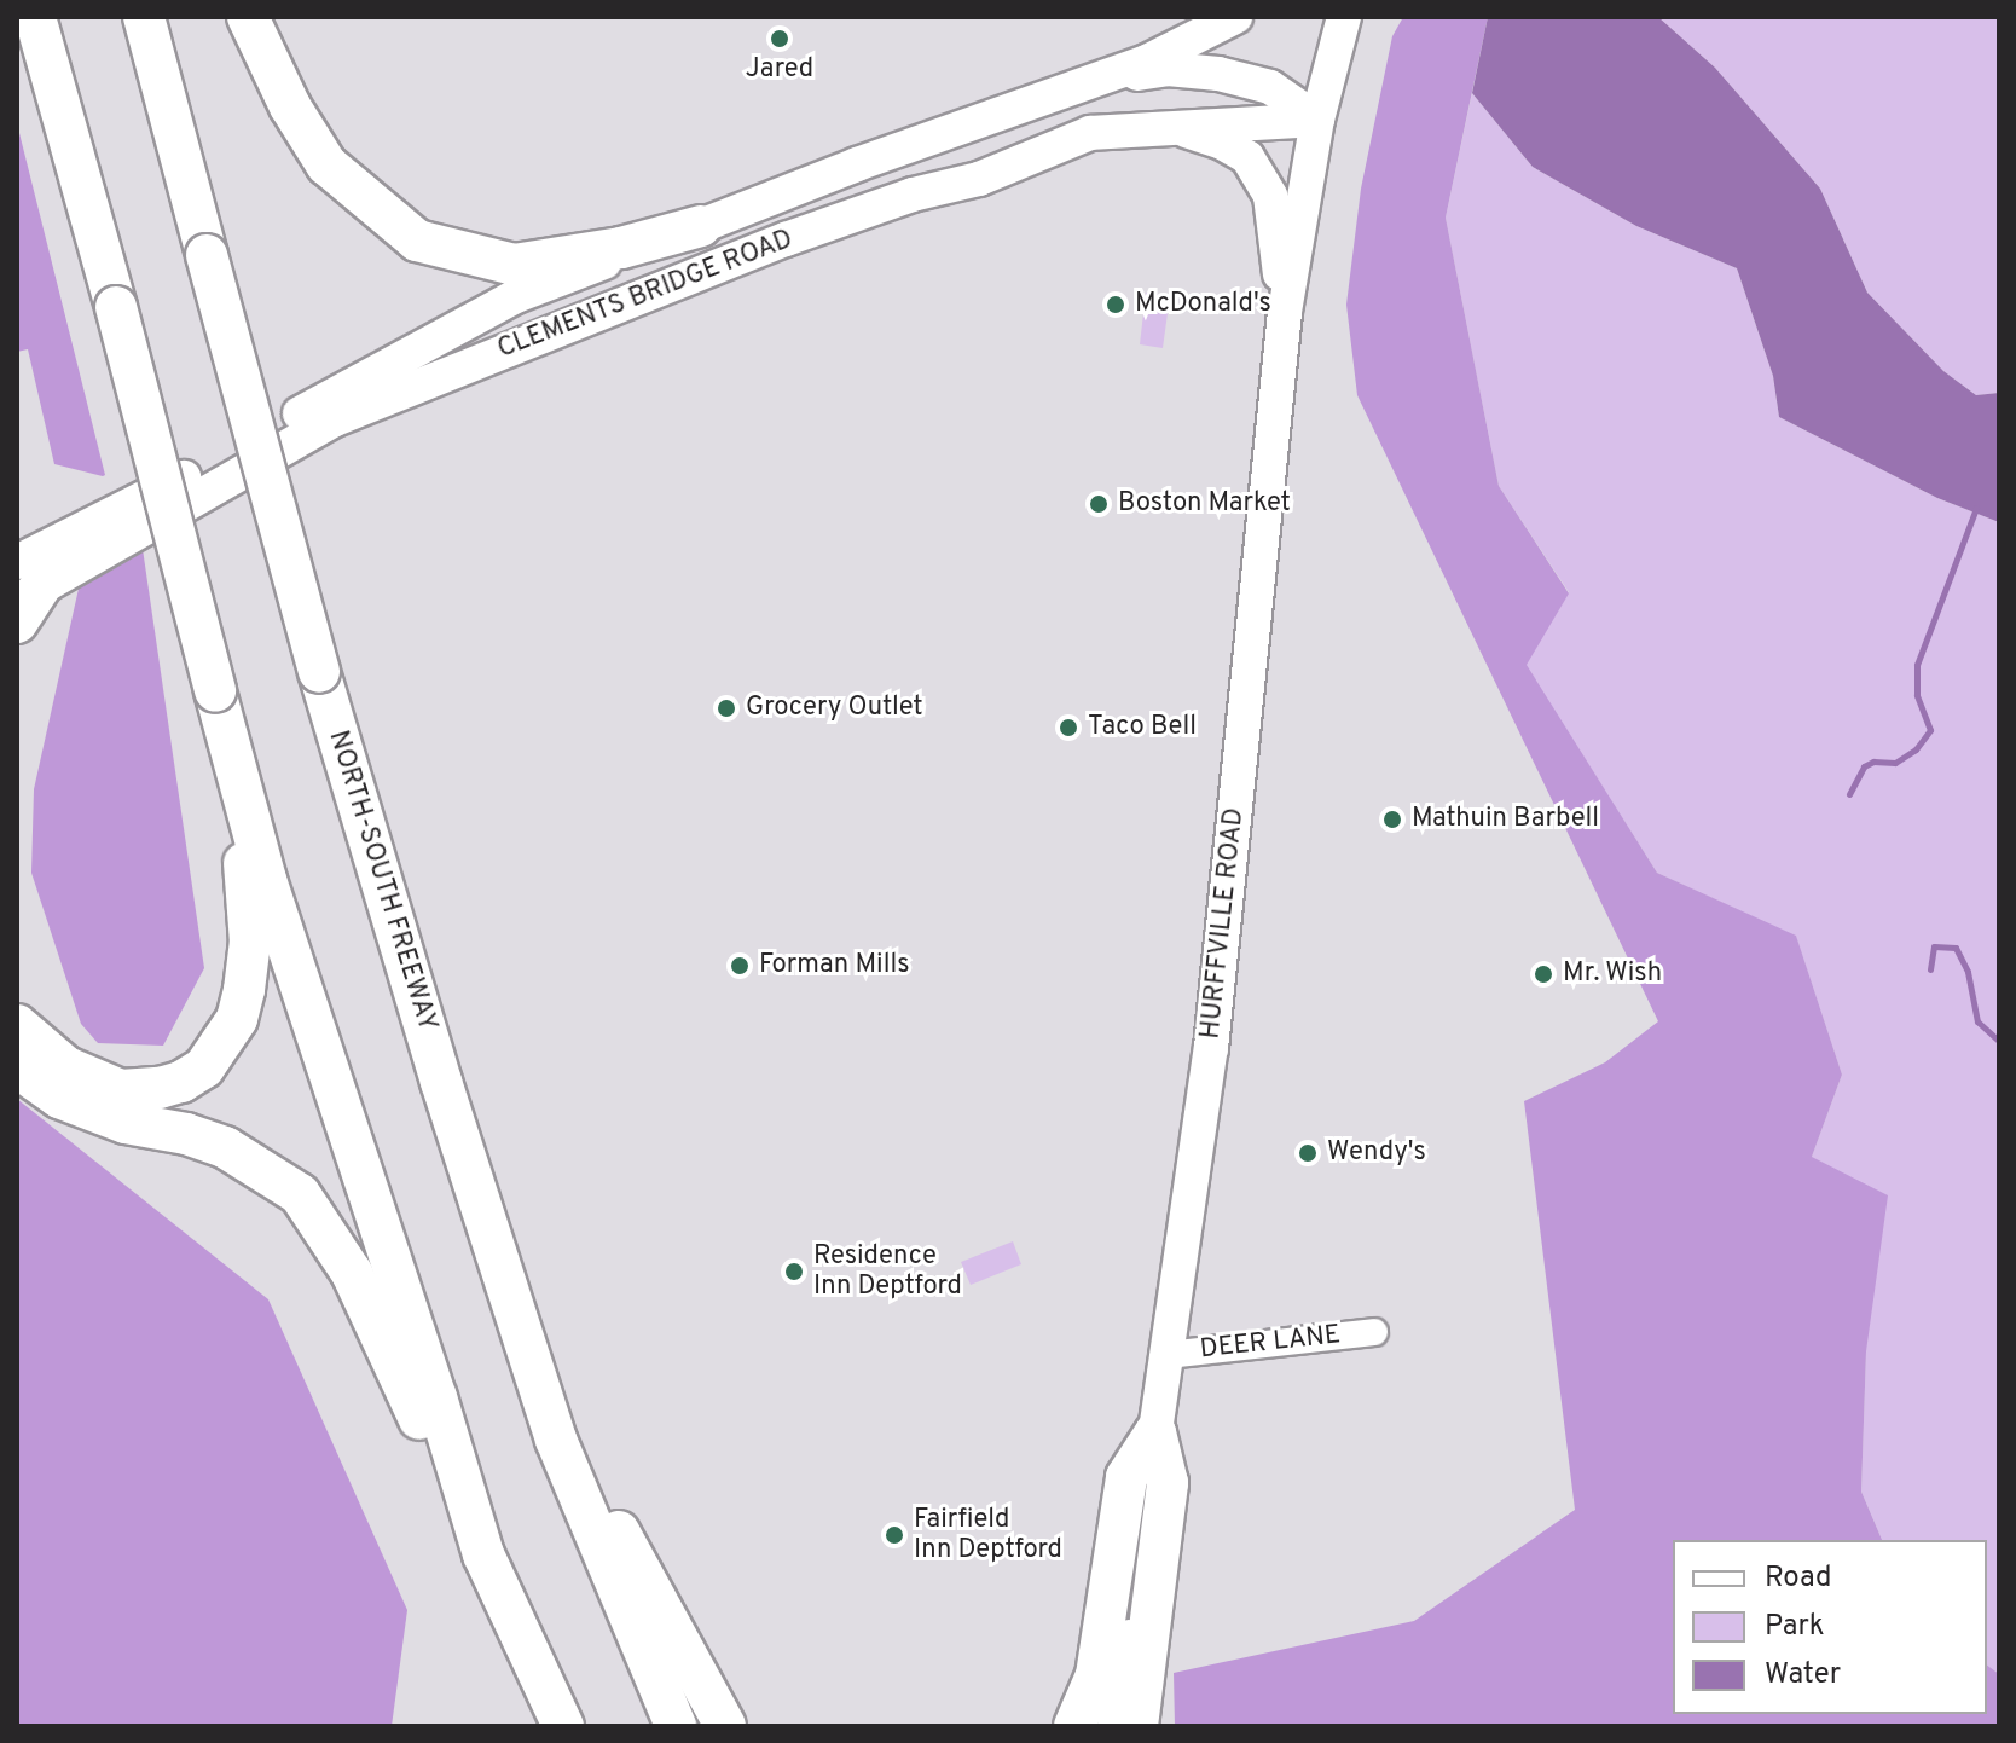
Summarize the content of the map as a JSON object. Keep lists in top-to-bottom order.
{
  "streets": {
    "highway": ["NORTH-SOUTH FREEWAY"],
    "main road": ["CLEMENTS BRIDGE ROAD", "HURFFVILLE ROAD"],
    "street": ["DEER LANE"]
  },
  "crossings": [
    ["CLEMENTS BRIDGE ROAD", "HURFFVILLE ROAD"],
    ["HURFFVILLE ROAD", "DEER LANE"]
  ],
  "places": [
    "Jared",
    "McDonald's",
    "Boston Market",
    "Grocery Outlet",
    "Taco Bell",
    "Mathuin Barbell",
    "Forman Mills",
    "Mr. Wish",
    "Wendy's",
    "Residence Inn Deptford",
    "Fairfield Inn Deptford"
  ],
  "legend": ["Road", "Park", "Water"]
}
